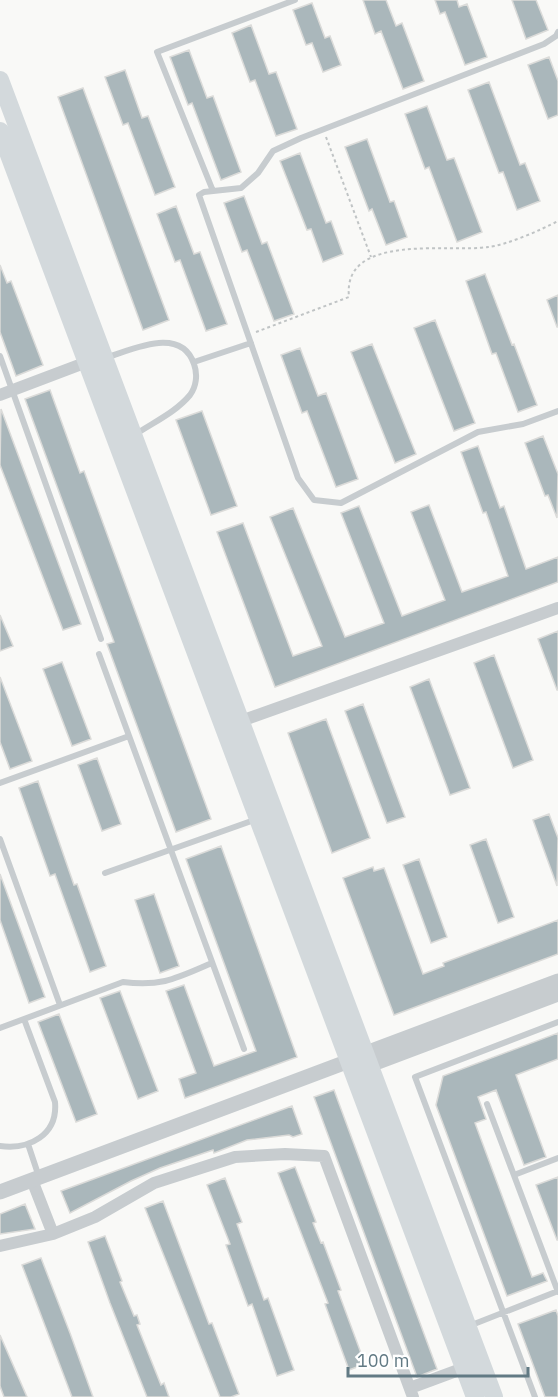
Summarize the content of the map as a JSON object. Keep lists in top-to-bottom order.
{
  "scale_bar": "100 m"
}
